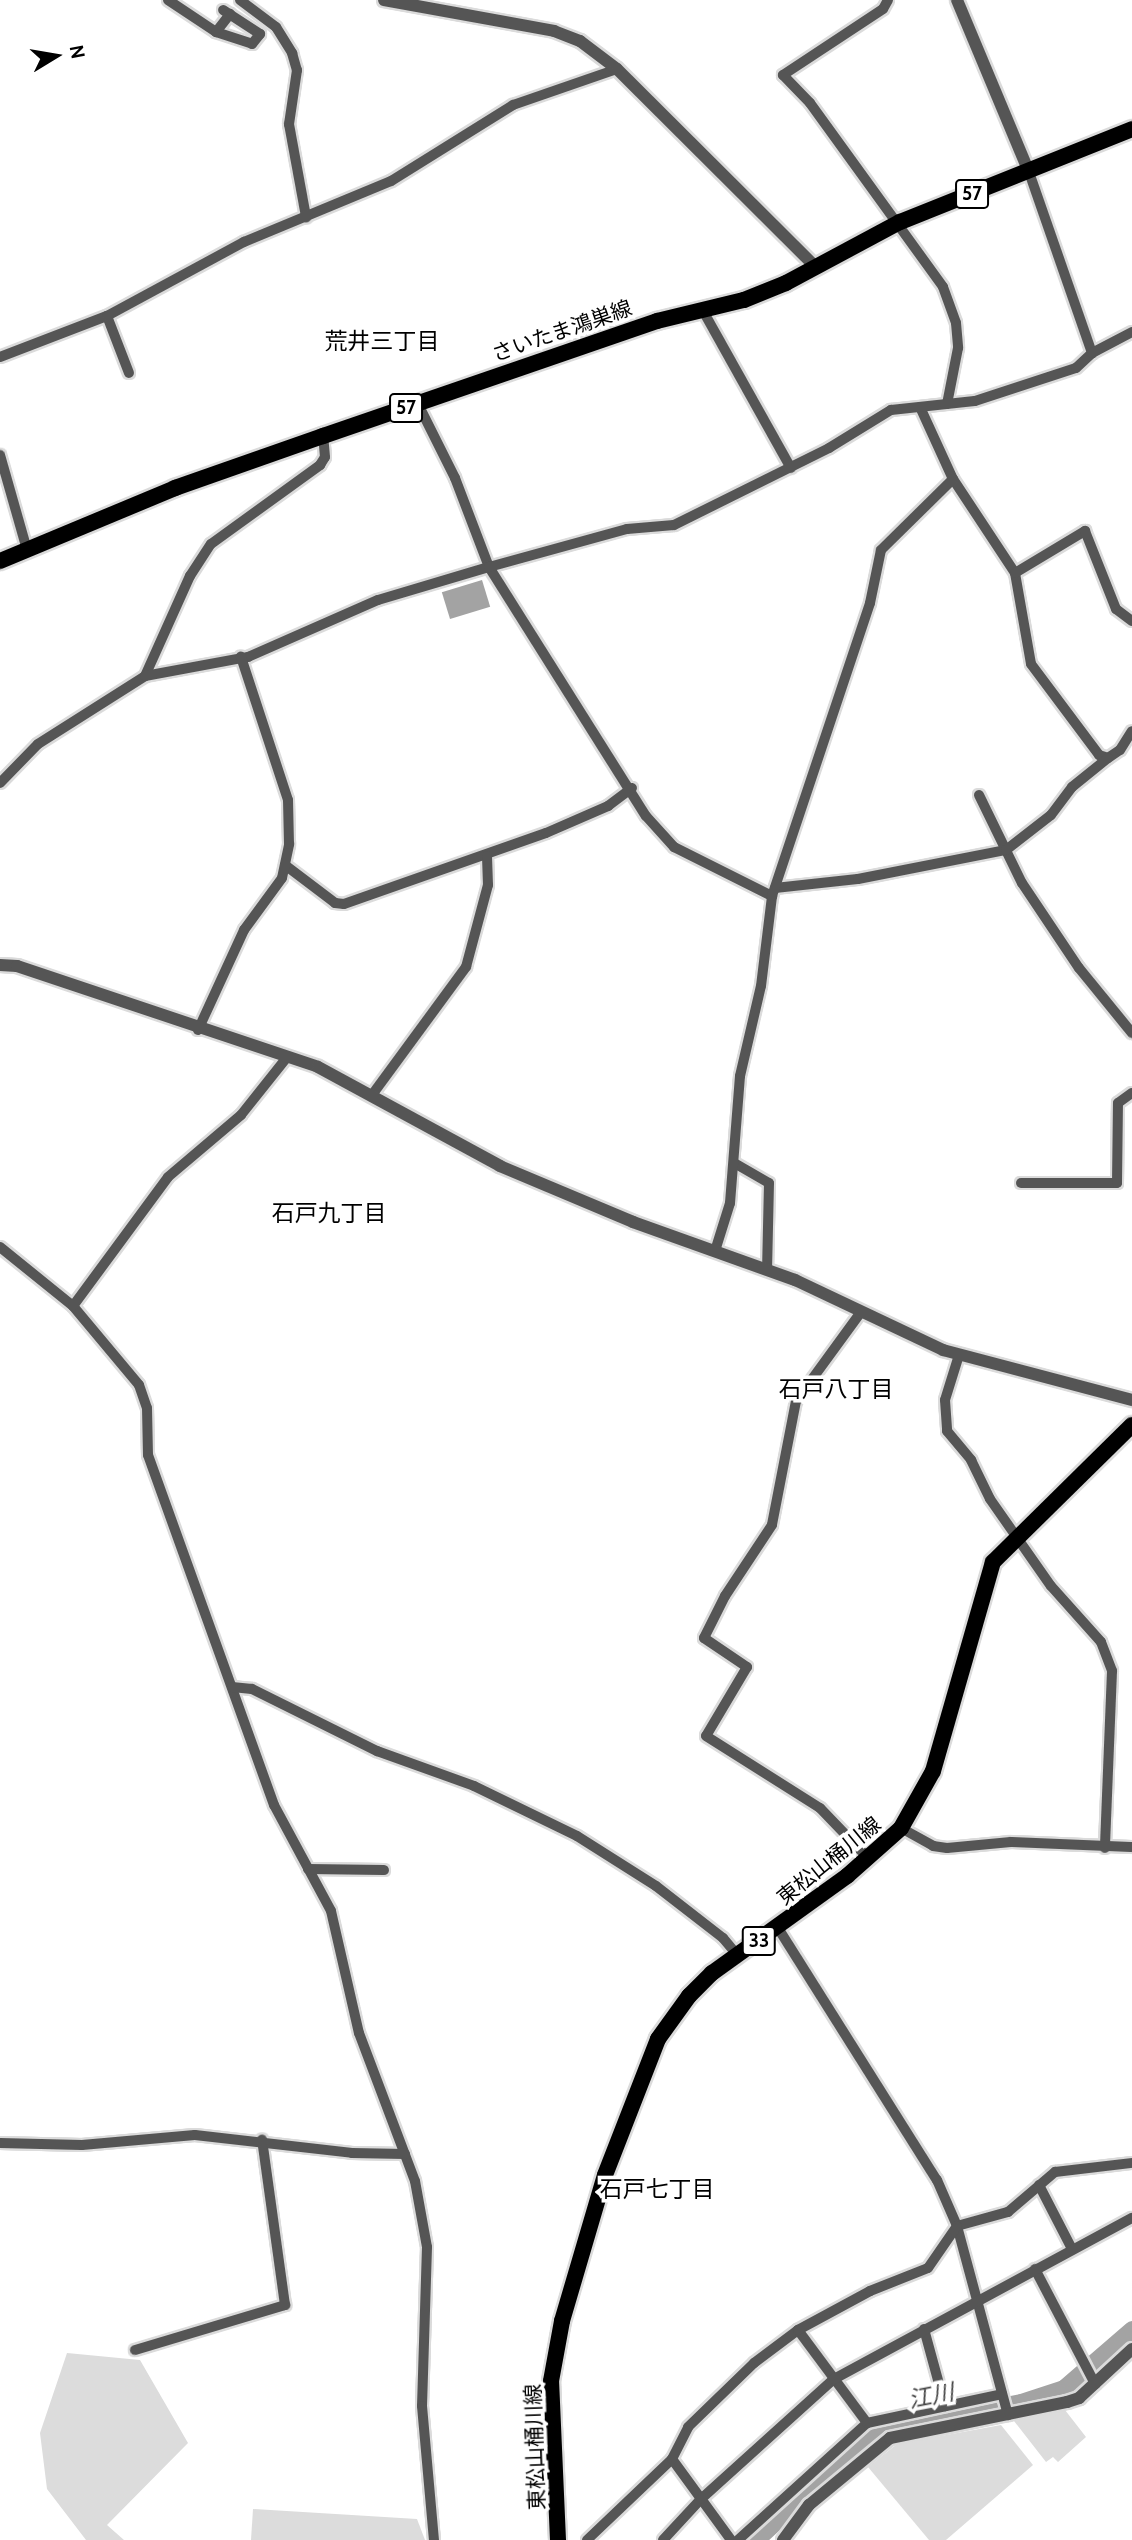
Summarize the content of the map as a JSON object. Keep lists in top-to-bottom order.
{
  "streets": {
    "main road": [
      "57",
      "さいたま鴻巣線",
      "東松山桶川線",
      "33"
    ]
  },
  "districts": [
    "荒井三丁目",
    "石戸九丁目",
    "石戸八丁目",
    "石戸七丁目"
  ],
  "water": ["江川"],
  "north": "right"
}
